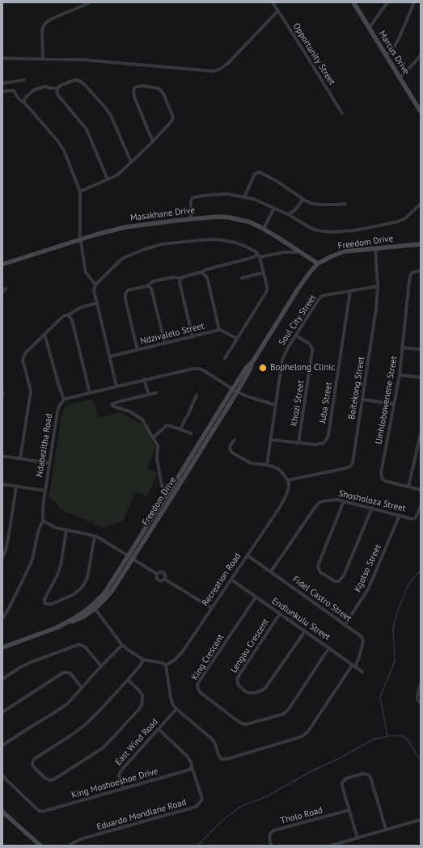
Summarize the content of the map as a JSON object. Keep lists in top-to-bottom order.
{
  "streets": {
    "street": [
      "Marcus Drive",
      "Opportunity Street",
      "Masakhane Drive",
      "Freedom Drive",
      "Soul City Street",
      "Ndzivalelo Street",
      "Boitekong Street",
      "Umhlobowenene Street",
      "Juba Street",
      "Khozi Street",
      "Ndabezitha Road",
      "Shosholoza Street",
      "Kgotso Street",
      "Recreation Road",
      "Fidel Castro Street",
      "Endlunkulu Street",
      "Lengau Crescent",
      "King Crescent",
      "East Wind Road",
      "King Moshoeshoe Drive",
      "Eduardo Mondlane Road",
      "Tholo Road"
    ]
  },
  "crossings": [
    ["Masakhane Drive", "Freedom Drive"],
    ["Freedom Drive", "Boitekong Street"],
    ["Soul City Street", "Boitekong Street"],
    ["Soul City Street", "Juba Street"],
    ["Soul City Street", "Khozi Street"],
    ["Boitekong Street", "Recreation Road"],
    ["Juba Street", "Khozi Street"],
    ["Shosholoza Street", "Kgotso Street"],
    ["Shosholoza Street", "Fidel Castro Street"],
    ["Kgotso Street", "Fidel Castro Street"],
    ["Recreation Road", "Fidel Castro Street"],
    ["Recreation Road", "Endlunkulu Street"],
    ["Fidel Castro Street", "Endlunkulu Street"],
    ["Endlunkulu Street", "Lengau Crescent"],
    ["Endlunkulu Street", "King Crescent"],
    ["East Wind Road", "King Moshoeshoe Drive"],
    ["King Moshoeshoe Drive", "Eduardo Mondlane Road"]
  ],
  "places": ["Bophelong Clinic"]
}
